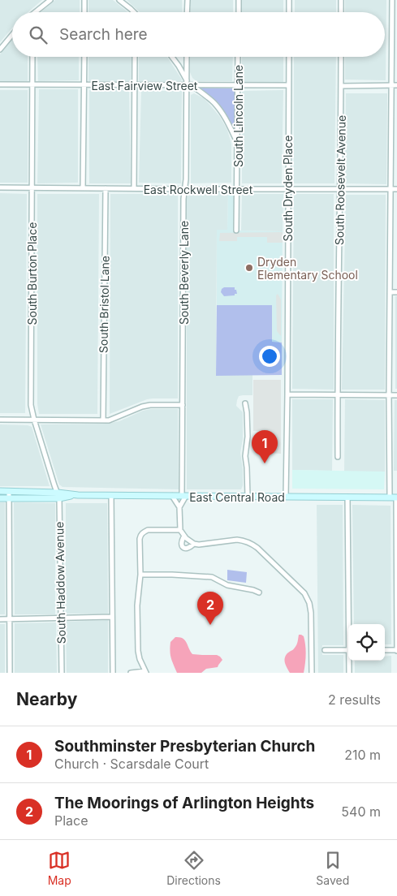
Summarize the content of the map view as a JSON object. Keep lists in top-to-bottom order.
{
  "streets": {
    "main road": ["East Central Road"],
    "street": [
      "East Fairview Street",
      "South Lincoln Lane",
      "South Roosevelt Avenue",
      "South Dryden Place",
      "East Rockwell Street",
      "South Beverly Lane",
      "South Burton Place",
      "South Bristol Lane",
      "South Haddow Avenue"
    ]
  },
  "crossings": [
    ["East Fairview Street", "South Lincoln Lane"],
    ["East Fairview Street", "South Dryden Place"],
    ["East Fairview Street", "South Beverly Lane"],
    ["East Fairview Street", "South Burton Place"],
    ["South Lincoln Lane", "East Rockwell Street"],
    ["South Roosevelt Avenue", "East Rockwell Street"],
    ["South Dryden Place", "East Rockwell Street"],
    ["South Dryden Place", "East Central Road"],
    ["East Rockwell Street", "South Beverly Lane"],
    ["East Rockwell Street", "South Burton Place"],
    ["East Rockwell Street", "South Bristol Lane"],
    ["South Beverly Lane", "East Central Road"],
    ["South Burton Place", "East Central Road"],
    ["South Burton Place", "South Haddow Avenue"],
    ["East Central Road", "South Haddow Avenue"]
  ],
  "places": ["Dryden Elementary School"],
  "page": {
    "search": "Search here",
    "pins": ["1", "2"],
    "heading": ["Nearby", "2 results"],
    "list": [
      {
        "mark": "1",
        "name": "Southminster Presbyterian Church",
        "note": "Church · Scarsdale Court",
        "value": "210 m"
      },
      {
        "mark": "2",
        "name": "The Moorings of Arlington Heights",
        "note": "Place",
        "value": "540 m"
      }
    ],
    "nav": ["Map", "Directions", "Saved"]
  }
}
